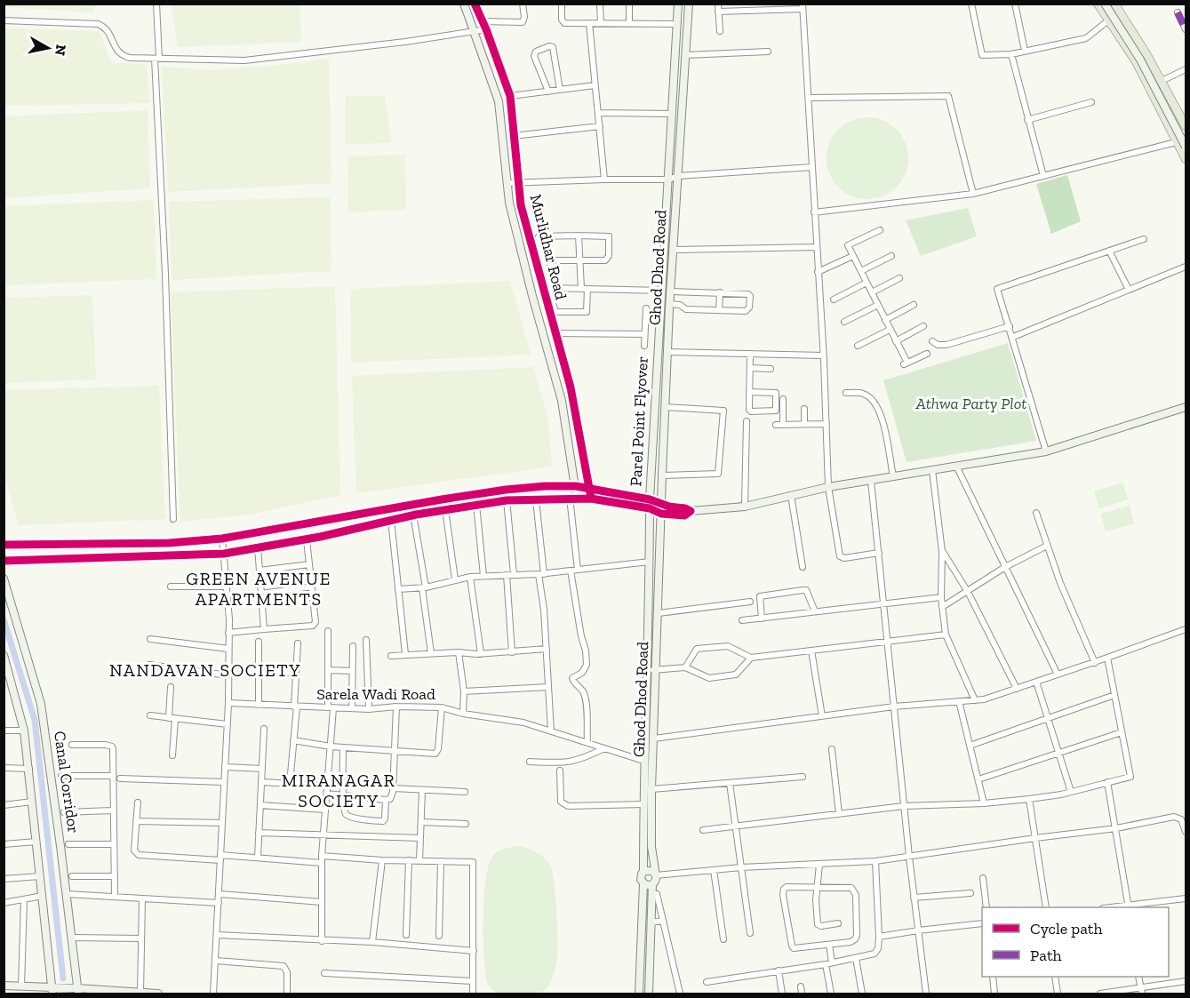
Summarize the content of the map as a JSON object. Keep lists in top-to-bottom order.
{
  "streets": {
    "street": [
      "Murlidhar Road",
      "Ghod Dhod Road",
      "Parel Point Flyover",
      "Sarela Wadi Road",
      "Canal Corridor"
    ]
  },
  "crossings": [
    ["Ghod Dhod Road", "Parel Point Flyover"],
    ["Parel Point Flyover", "Sarela Wadi Road"]
  ],
  "districts": ["GREEN AVENUE APARTMENTS", "NANDAVAN SOCIETY", "MIRANAGAR SOCIETY"],
  "parks": ["Athwa Party Plot"],
  "legend": ["Cycle path", "Path"],
  "north": "right"
}
